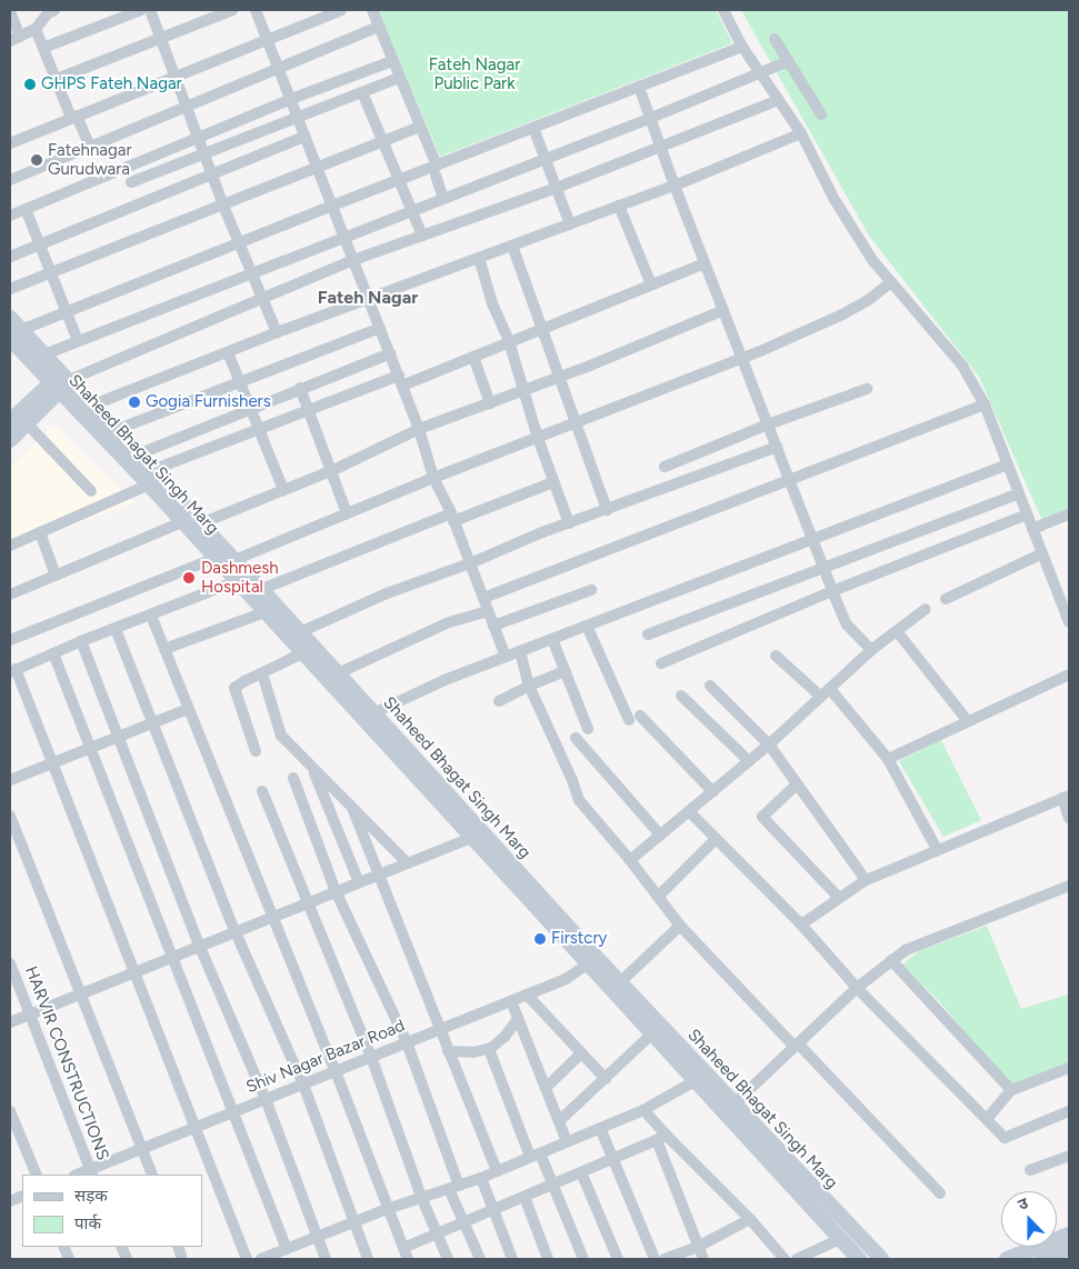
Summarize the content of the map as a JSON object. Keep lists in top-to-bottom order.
{
  "streets": {
    "main road": ["Shaheed Bhagat Singh Marg"],
    "street": ["Shiv Nagar Bazar Road", "HARVIR CONSTRUCTIONS"]
  },
  "crossings": [
    ["Shaheed Bhagat Singh Marg", "Shiv Nagar Bazar Road"],
    ["Shiv Nagar Bazar Road", "HARVIR CONSTRUCTIONS"]
  ],
  "districts": ["Fateh Nagar"],
  "parks": ["Fateh Nagar Public Park"],
  "places": [
    "GHPS Fateh Nagar",
    "Fatehnagar Gurudwara",
    "Gogia Furnishers",
    "Dashmesh Hospital",
    "Firstcry"
  ],
  "legend": ["सड़क", "पार्क"],
  "north": "top"
}
